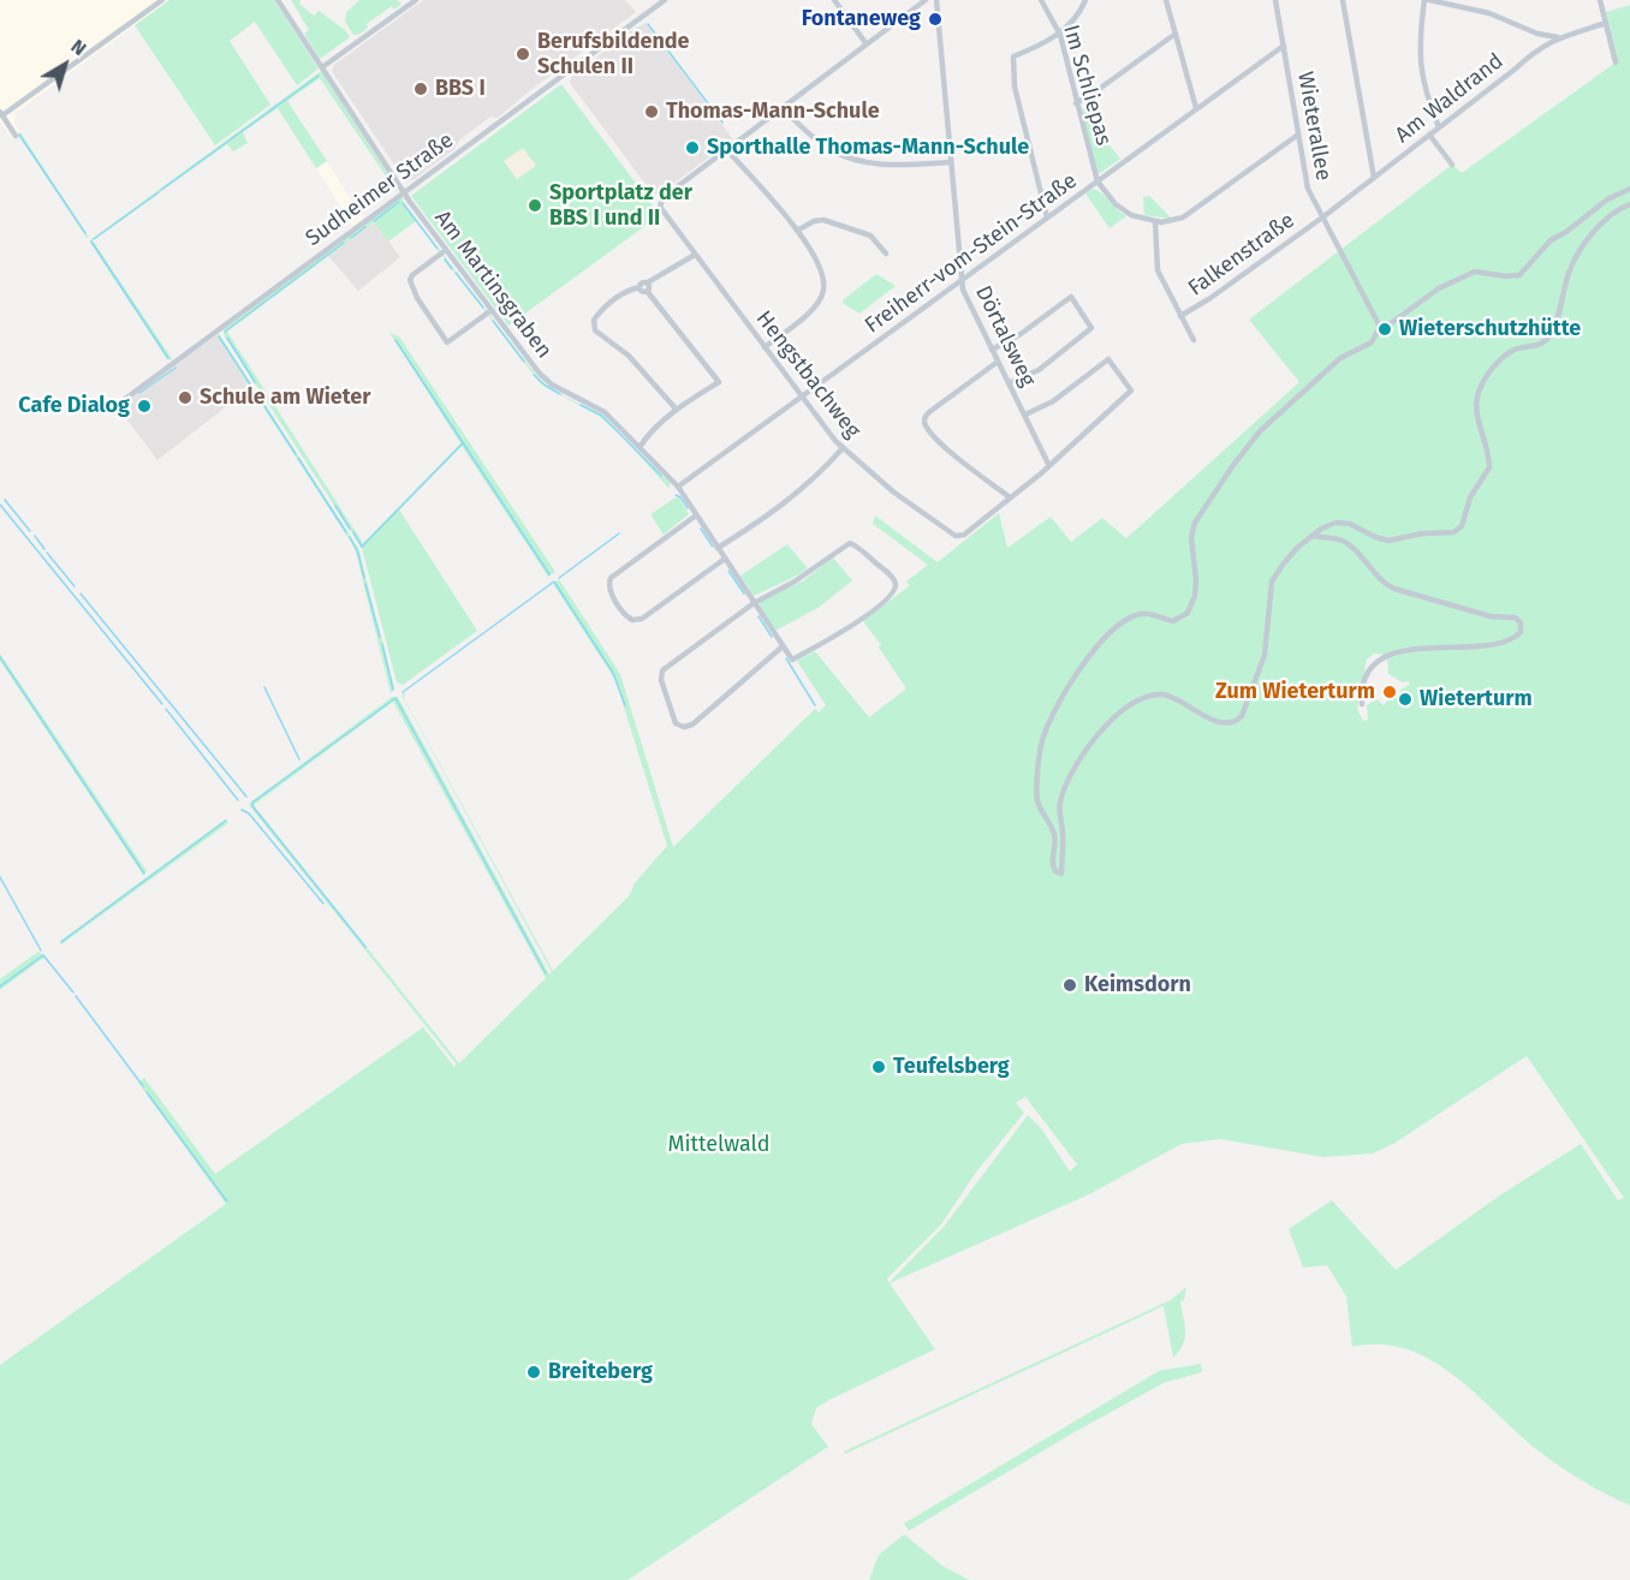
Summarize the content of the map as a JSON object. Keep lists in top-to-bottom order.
{
  "streets": {
    "street": [
      "Im Schliepas",
      "Am Waldrand",
      "Wieterallee",
      "Sudheimer Straße",
      "Freiherr-vom-Stein-Straße",
      "Falkenstraße",
      "Am Martinsgraben",
      "Dörtalsweg",
      "Hengstbachweg"
    ]
  },
  "crossings": [
    ["Im Schliepas", "Freiherr-vom-Stein-Straße"],
    ["Am Waldrand", "Wieterallee"],
    ["Am Waldrand", "Falkenstraße"],
    ["Wieterallee", "Freiherr-vom-Stein-Straße"],
    ["Wieterallee", "Falkenstraße"],
    ["Sudheimer Straße", "Am Martinsgraben"],
    ["Freiherr-vom-Stein-Straße", "Am Martinsgraben"],
    ["Freiherr-vom-Stein-Straße", "Dörtalsweg"],
    ["Freiherr-vom-Stein-Straße", "Hengstbachweg"]
  ],
  "parks": ["Mittelwald"],
  "places": [
    "Fontaneweg",
    "Berufsbildende Schulen II",
    "BBS I",
    "Thomas-Mann-Schule",
    "Sporthalle Thomas-Mann-Schule",
    "Sportplatz der BBS I und II",
    "Wieterschutzhütte",
    "Schule am Wieter",
    "Cafe Dialog",
    "Zum Wieterturm",
    "Wieterturm",
    "Keimsdorn",
    "Teufelsberg",
    "Breiteberg"
  ],
  "north": "top right"
}
